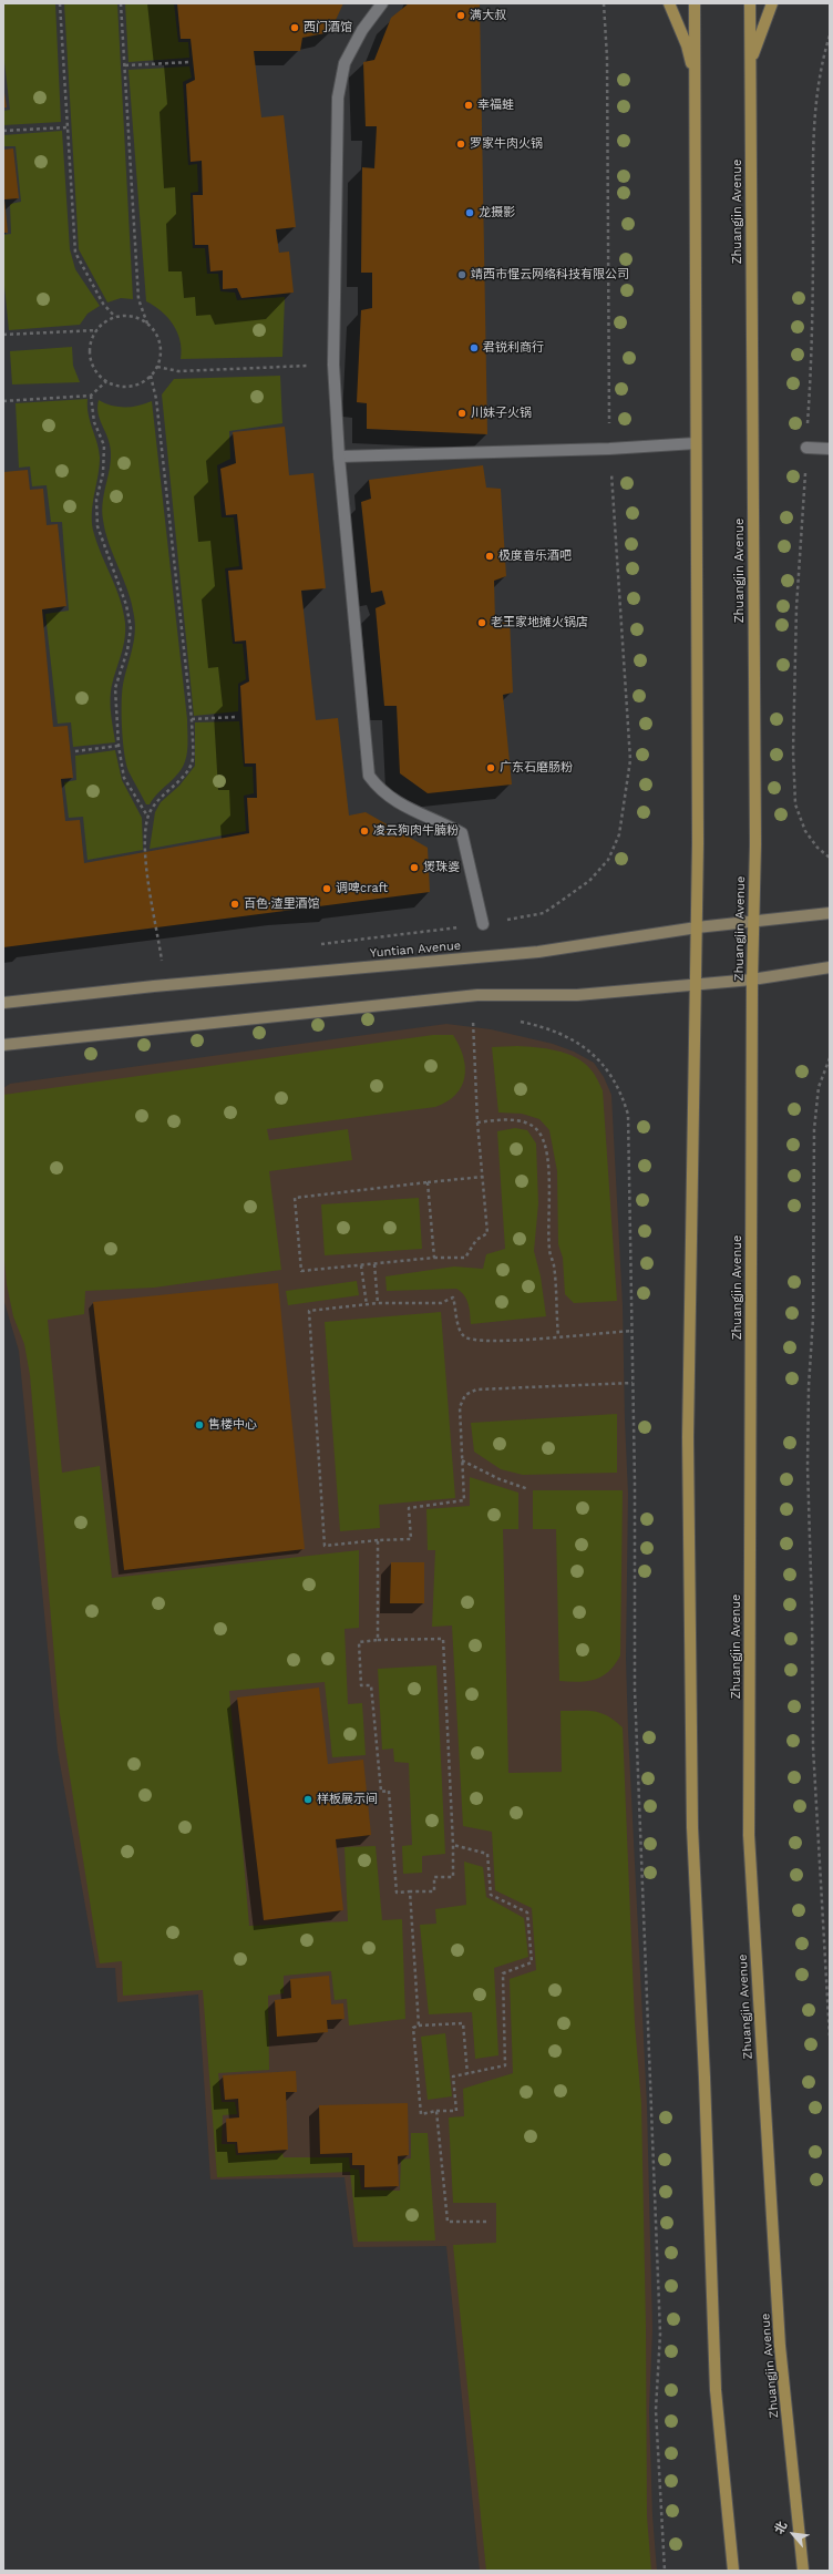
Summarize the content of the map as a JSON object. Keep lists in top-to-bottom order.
{
  "streets": {
    "main road": ["Zhuangjin Avenue", "Yuntian Avenue"]
  },
  "crossings": [
    ["Zhuangjin Avenue", "Yuntian Avenue"]
  ],
  "places": [
    "满大叔",
    "西门酒馆",
    "幸福蛙",
    "罗家牛肉火锅",
    "龙摄影",
    "靖西市惺云网络科技有限公司",
    "君锐利商行",
    "川妹子火锅",
    "极度音乐酒吧",
    "老王家地摊火锅店",
    "广东石磨肠粉",
    "凌云狗肉牛腩粉",
    "煲珠婆",
    "调啤craft",
    "百色·渣里酒馆",
    "售楼中心",
    "样板展示间"
  ],
  "north": "top left"
}
